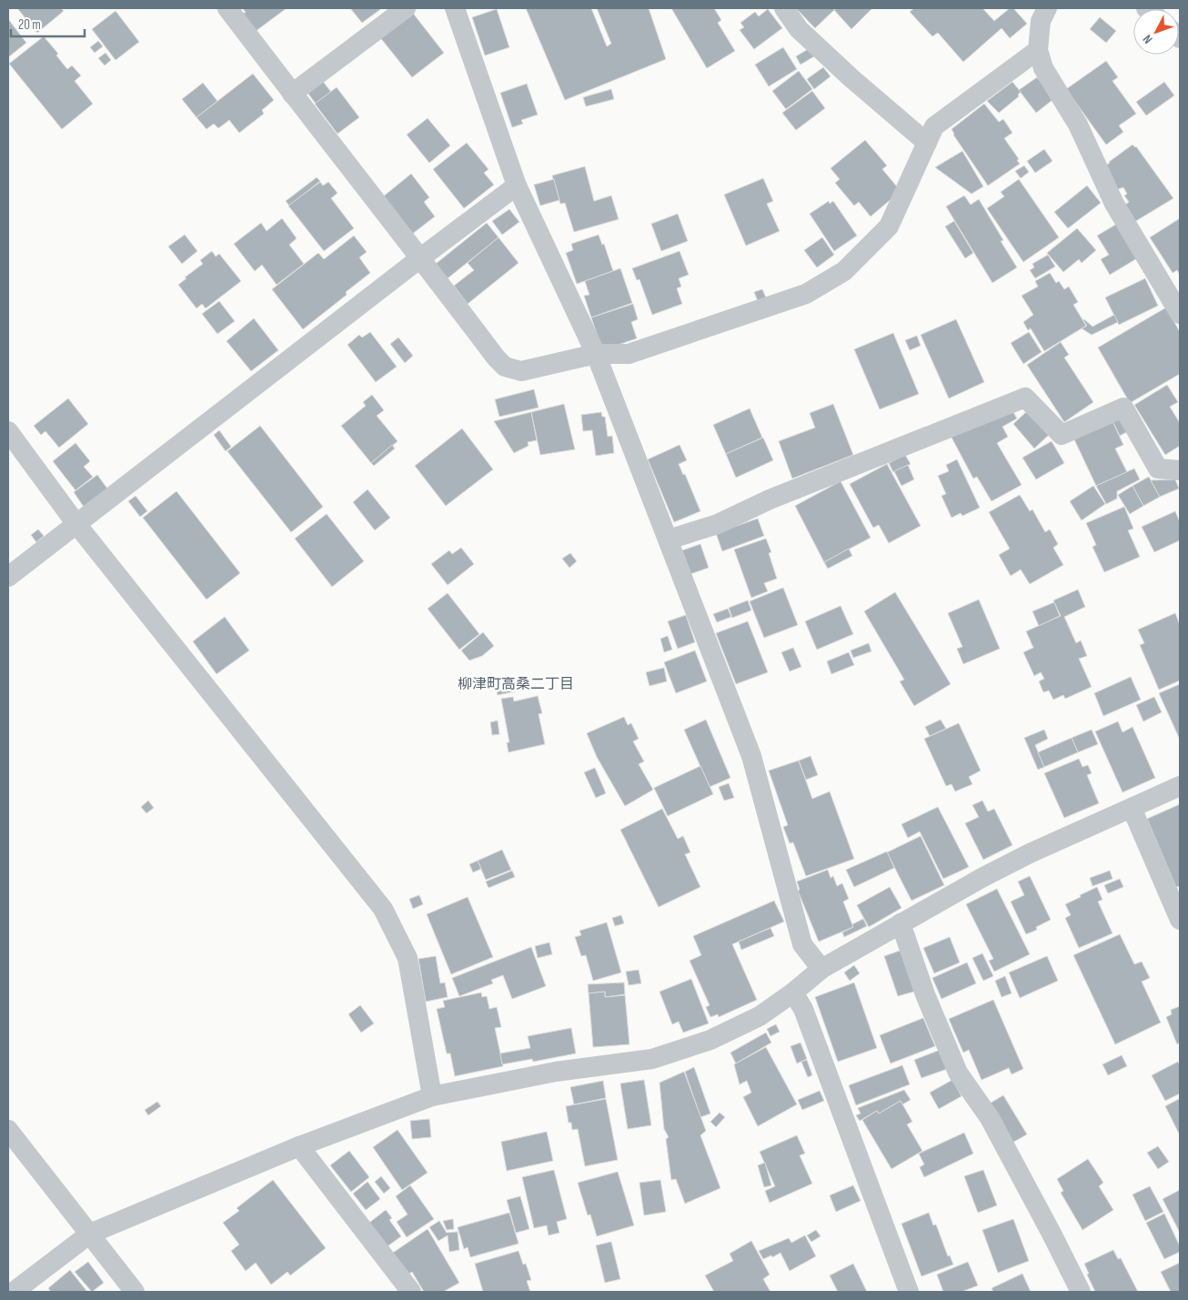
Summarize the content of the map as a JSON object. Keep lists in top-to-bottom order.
{
  "districts": ["柳津町高桑二丁目"],
  "scale_bar": "20 m",
  "north": "bottom left"
}
